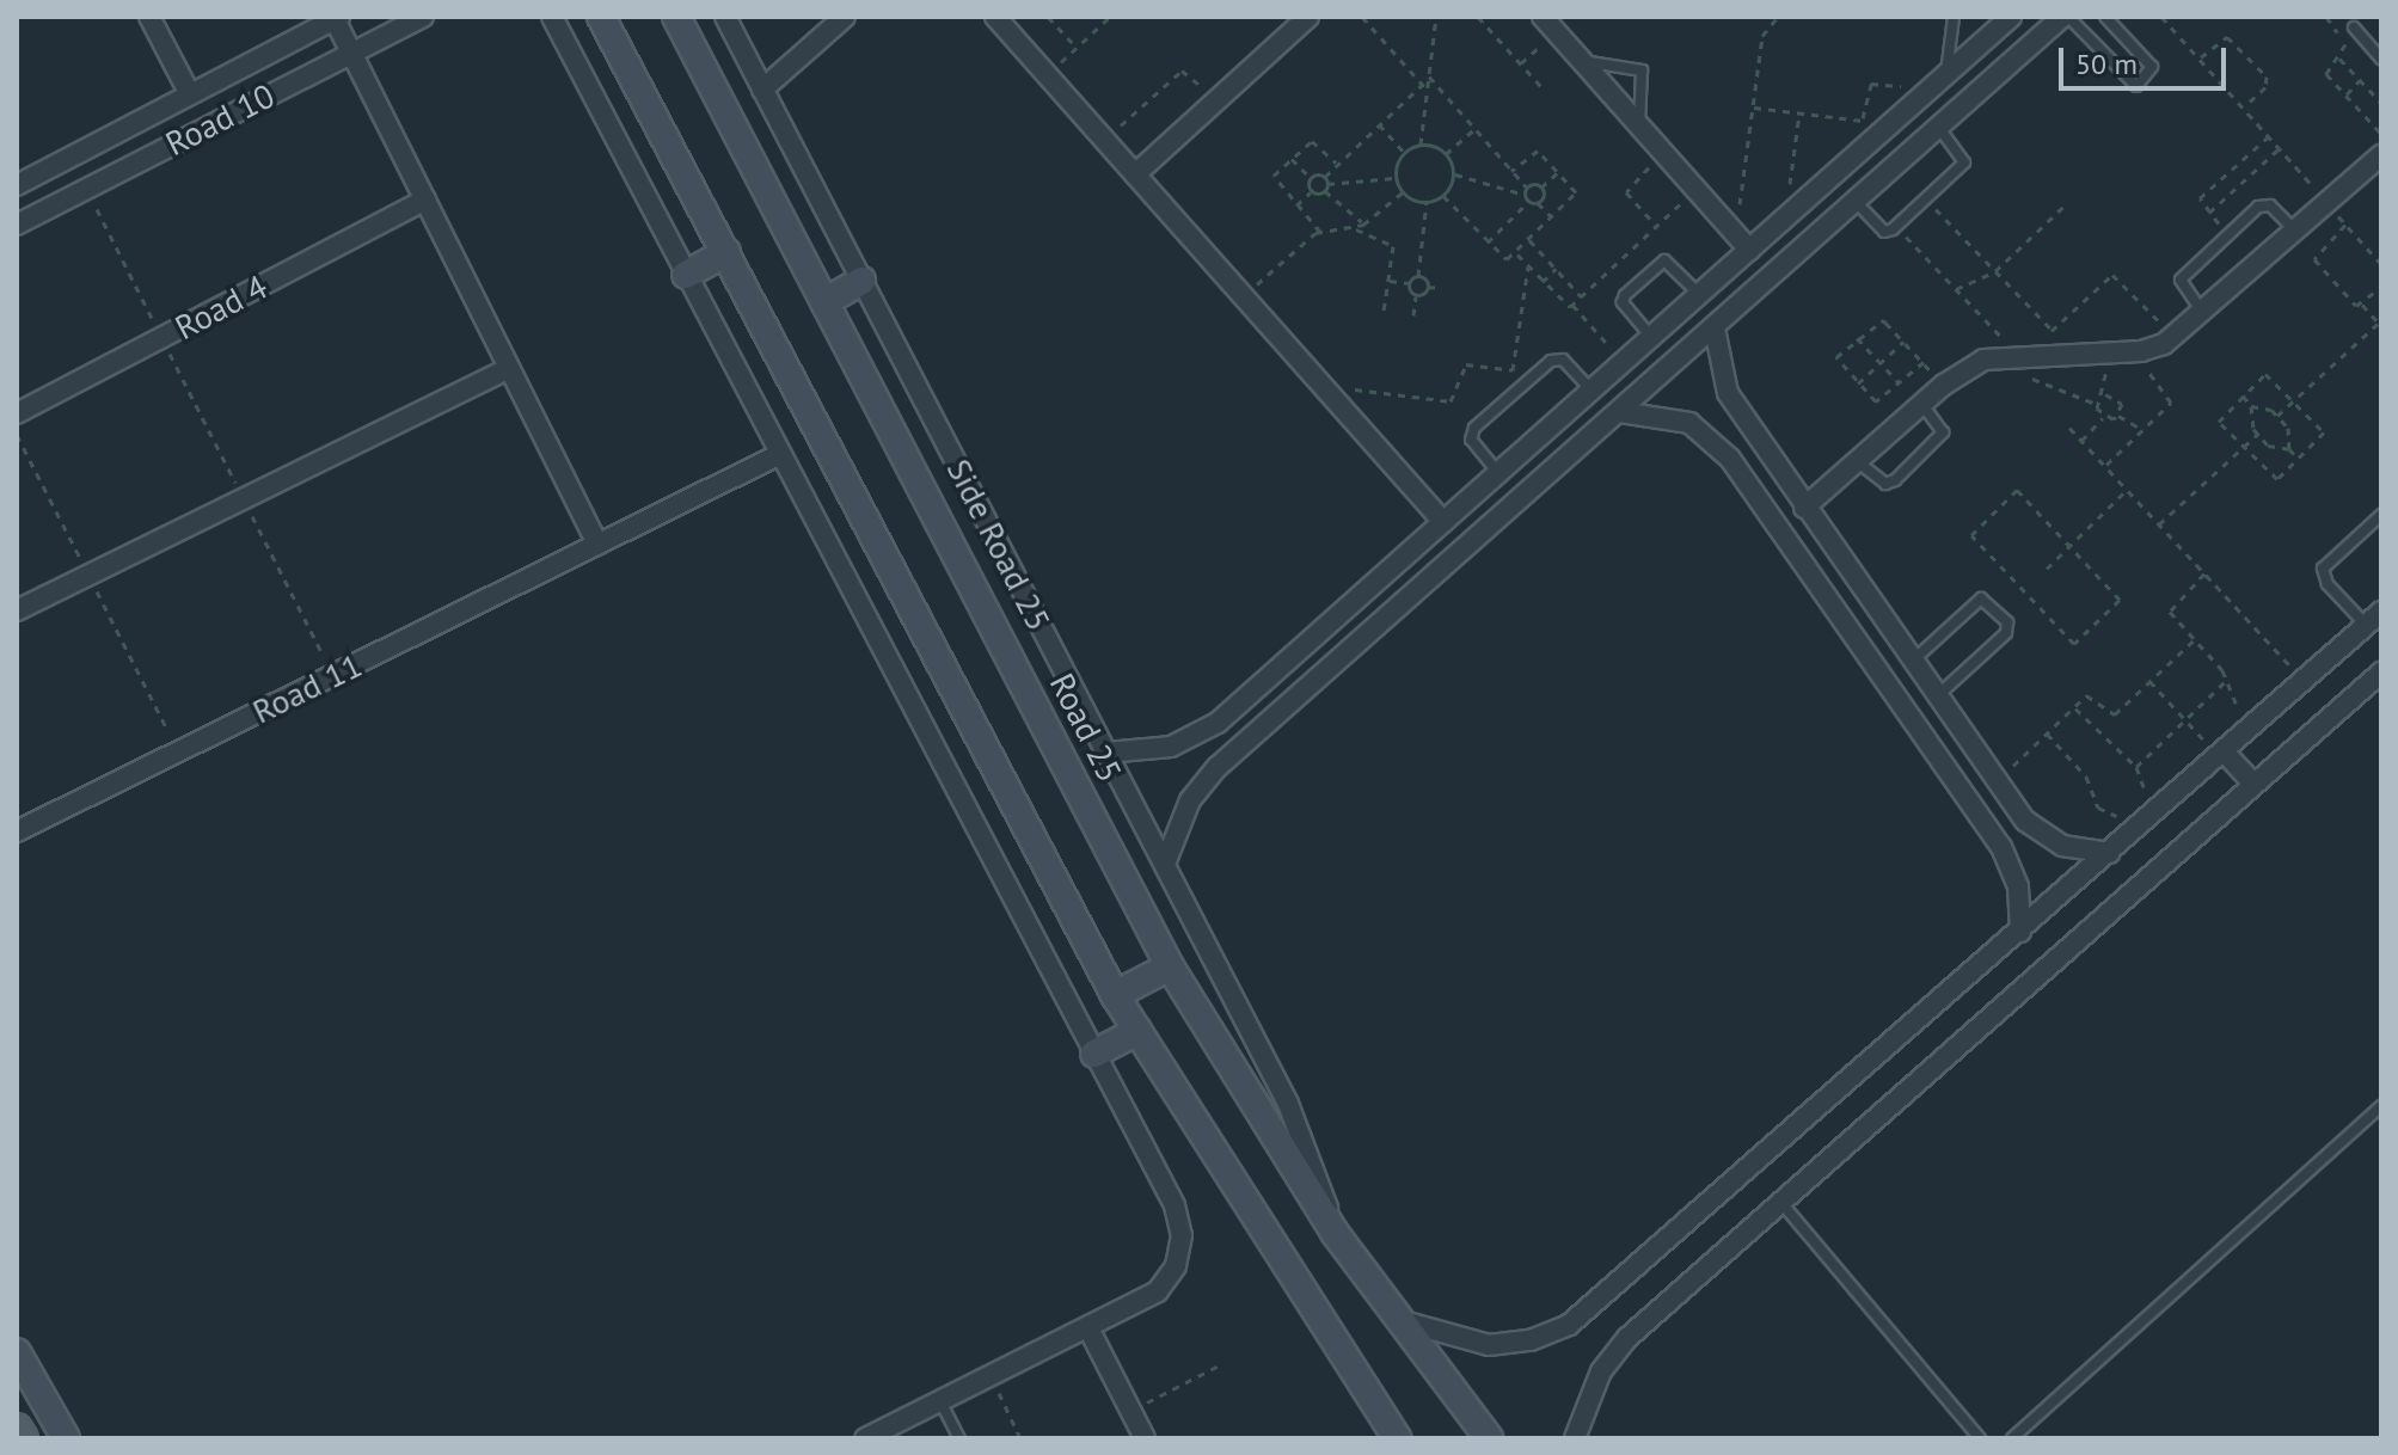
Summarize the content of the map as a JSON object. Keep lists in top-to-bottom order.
{
  "streets": {
    "street": [
      "Road 10",
      "Road 4",
      "Side Road 25",
      "Road 11",
      "Road 25"
    ]
  },
  "crossings": [
    ["Side Road 25", "Road 25"]
  ],
  "scale_bar": "50 m"
}
